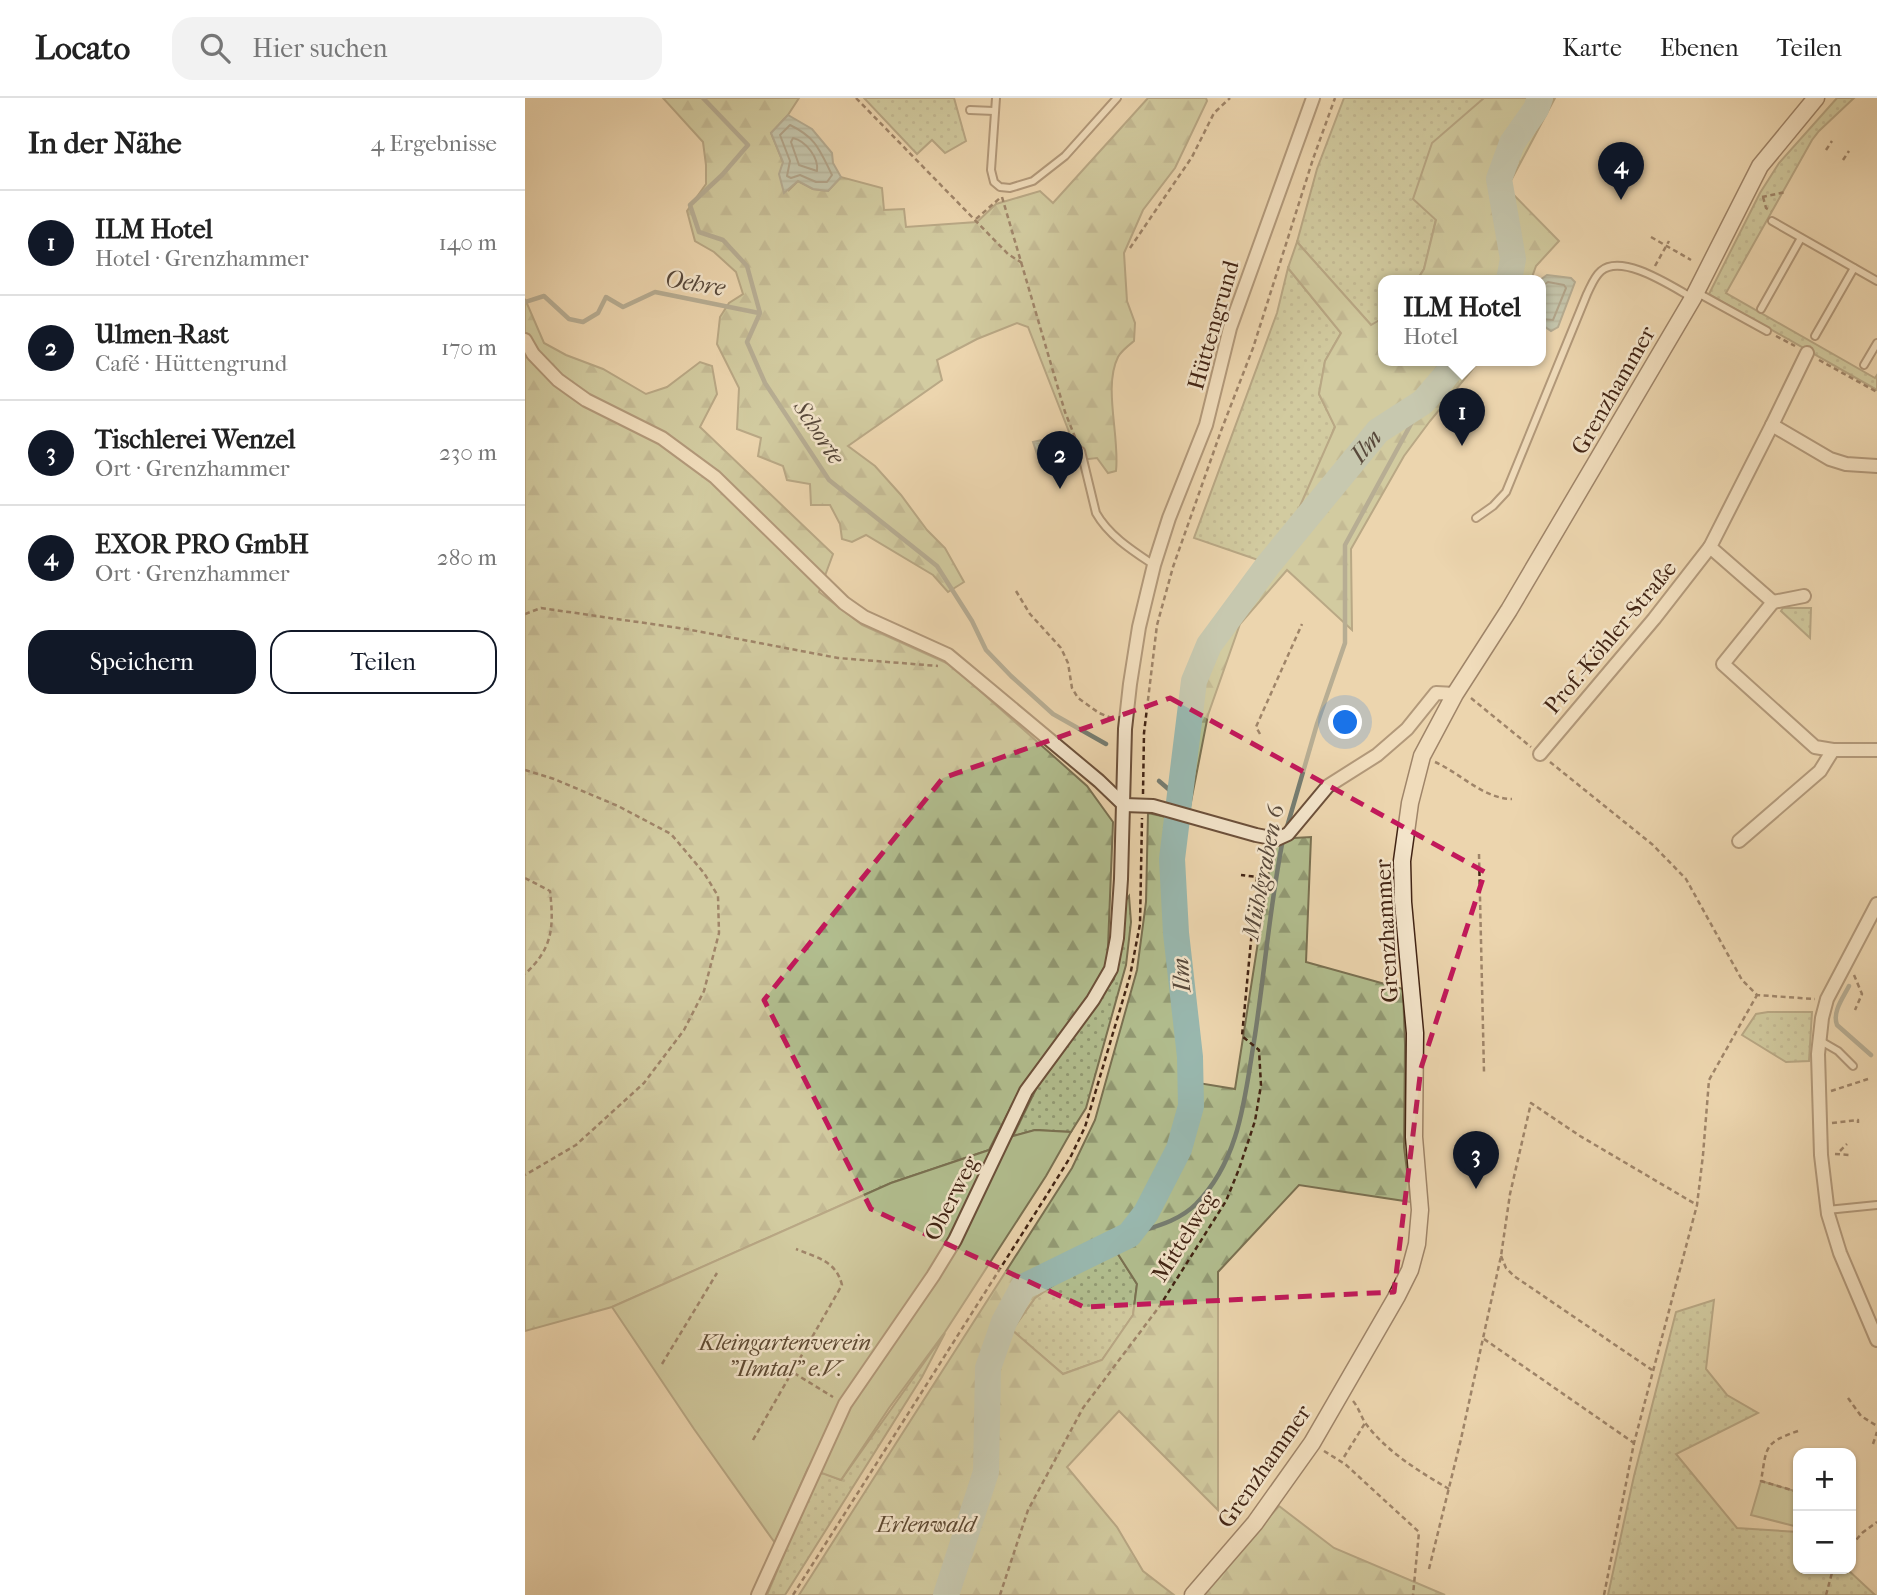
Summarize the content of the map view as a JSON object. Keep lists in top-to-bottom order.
{
  "streets": {
    "main road": ["Grenzhammer"],
    "street": ["Hüttengrund", "Prof.-Köhler-Straße", "Oberweg"],
    "path": ["Mittelweg"]
  },
  "crossings": [
    ["Hüttengrund", "Oberweg"]
  ],
  "water": [
    "Oehre",
    "Schorte",
    "Ilm",
    "Mühlgraben 6"
  ],
  "parks": ["Kleingartenverein \"Ilmtal\" e.V.", "Erlenwald"],
  "page": {
    "header": "Locato",
    "search": "Hier suchen",
    "nav": ["Karte", "Ebenen", "Teilen"],
    "heading": ["In der Nähe", "4 Ergebnisse"],
    "pins": [
      "4",
      "1",
      "2",
      "3"
    ],
    "list": [
      {
        "mark": "1",
        "name": "ILM Hotel",
        "note": "Hotel · Grenzhammer",
        "value": "140 m"
      },
      {
        "mark": "2",
        "name": "Ulmen-Rast",
        "note": "Café · Hüttengrund",
        "value": "170 m"
      },
      {
        "mark": "3",
        "name": "Tischlerei Wenzel",
        "note": "Ort · Grenzhammer",
        "value": "230 m"
      },
      {
        "mark": "4",
        "name": "EXOR PRO GmbH",
        "note": "Ort · Grenzhammer",
        "value": "280 m"
      }
    ],
    "popup": ["ILM Hotel", "Hotel"],
    "buttons": ["Speichern", "Teilen"],
    "map_buttons": ["+", "−"]
  }
}
